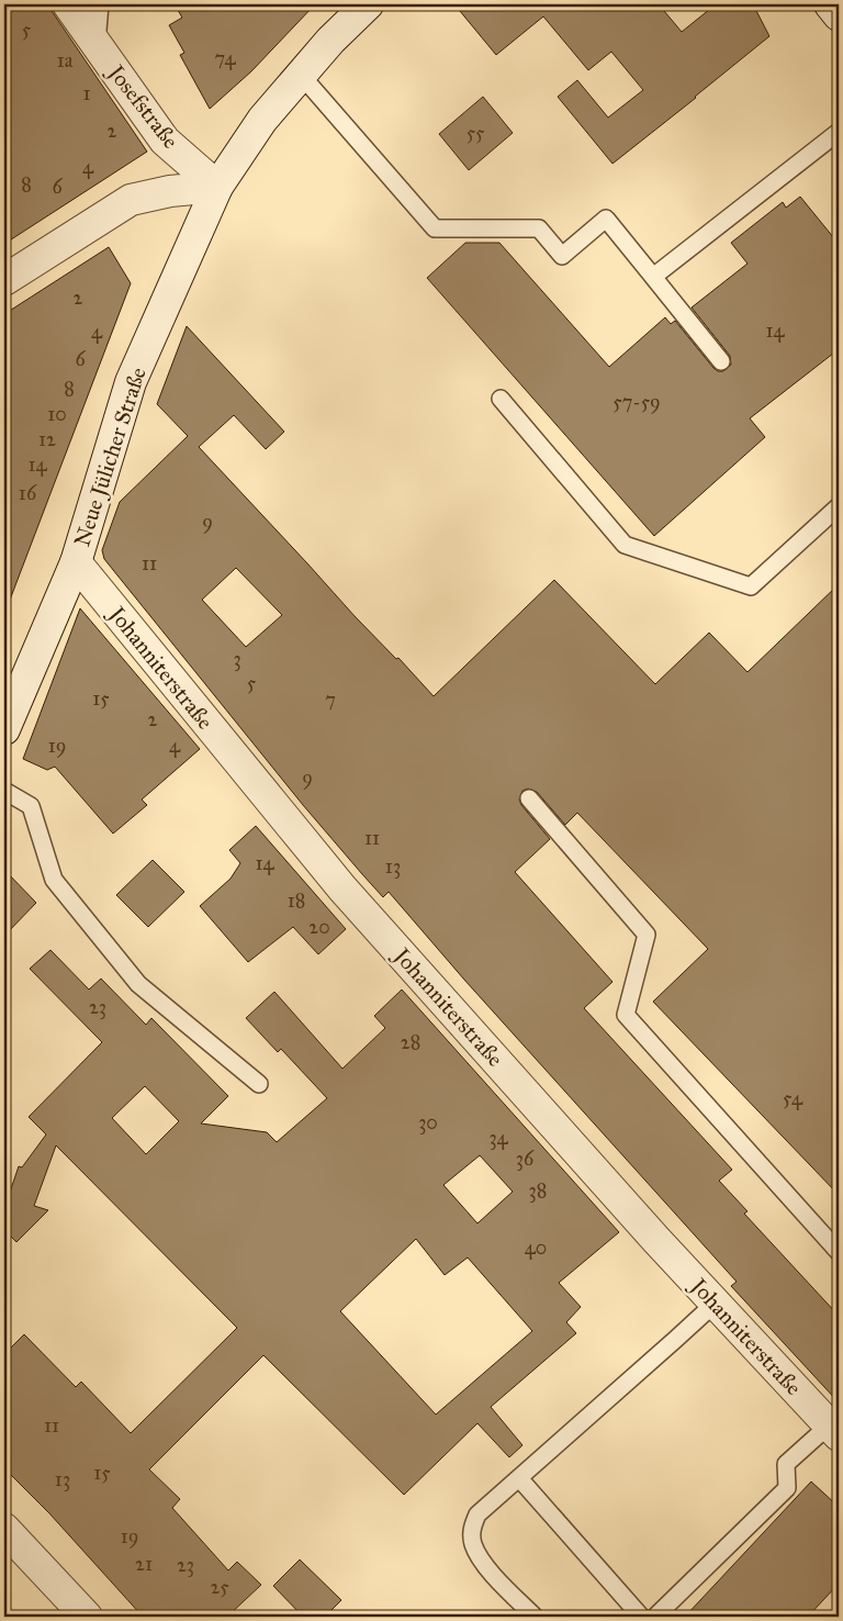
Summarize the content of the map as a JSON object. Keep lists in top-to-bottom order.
{
  "streets": {
    "street": ["Josefstraße", "Neue Jülicher Straße", "Johanniterstraße"]
  },
  "crossings": [
    ["Josefstraße", "Neue Jülicher Straße"],
    ["Neue Jülicher Straße", "Johanniterstraße"]
  ],
  "house_numbers": [
    "5",
    "74",
    "1a",
    "1",
    "2",
    "55",
    "4",
    "8",
    "6",
    "2",
    "14",
    "4",
    "6",
    "8",
    "57-59",
    "10",
    "12",
    "14",
    "16",
    "9",
    "11",
    "3",
    "5",
    "15",
    "7",
    "2",
    "19",
    "4",
    "9",
    "11",
    "14",
    "13",
    "18",
    "20",
    "23",
    "28",
    "54",
    "30",
    "34",
    "36",
    "38",
    "40",
    "11",
    "15",
    "13",
    "19",
    "21",
    "23",
    "25"
  ]
}
